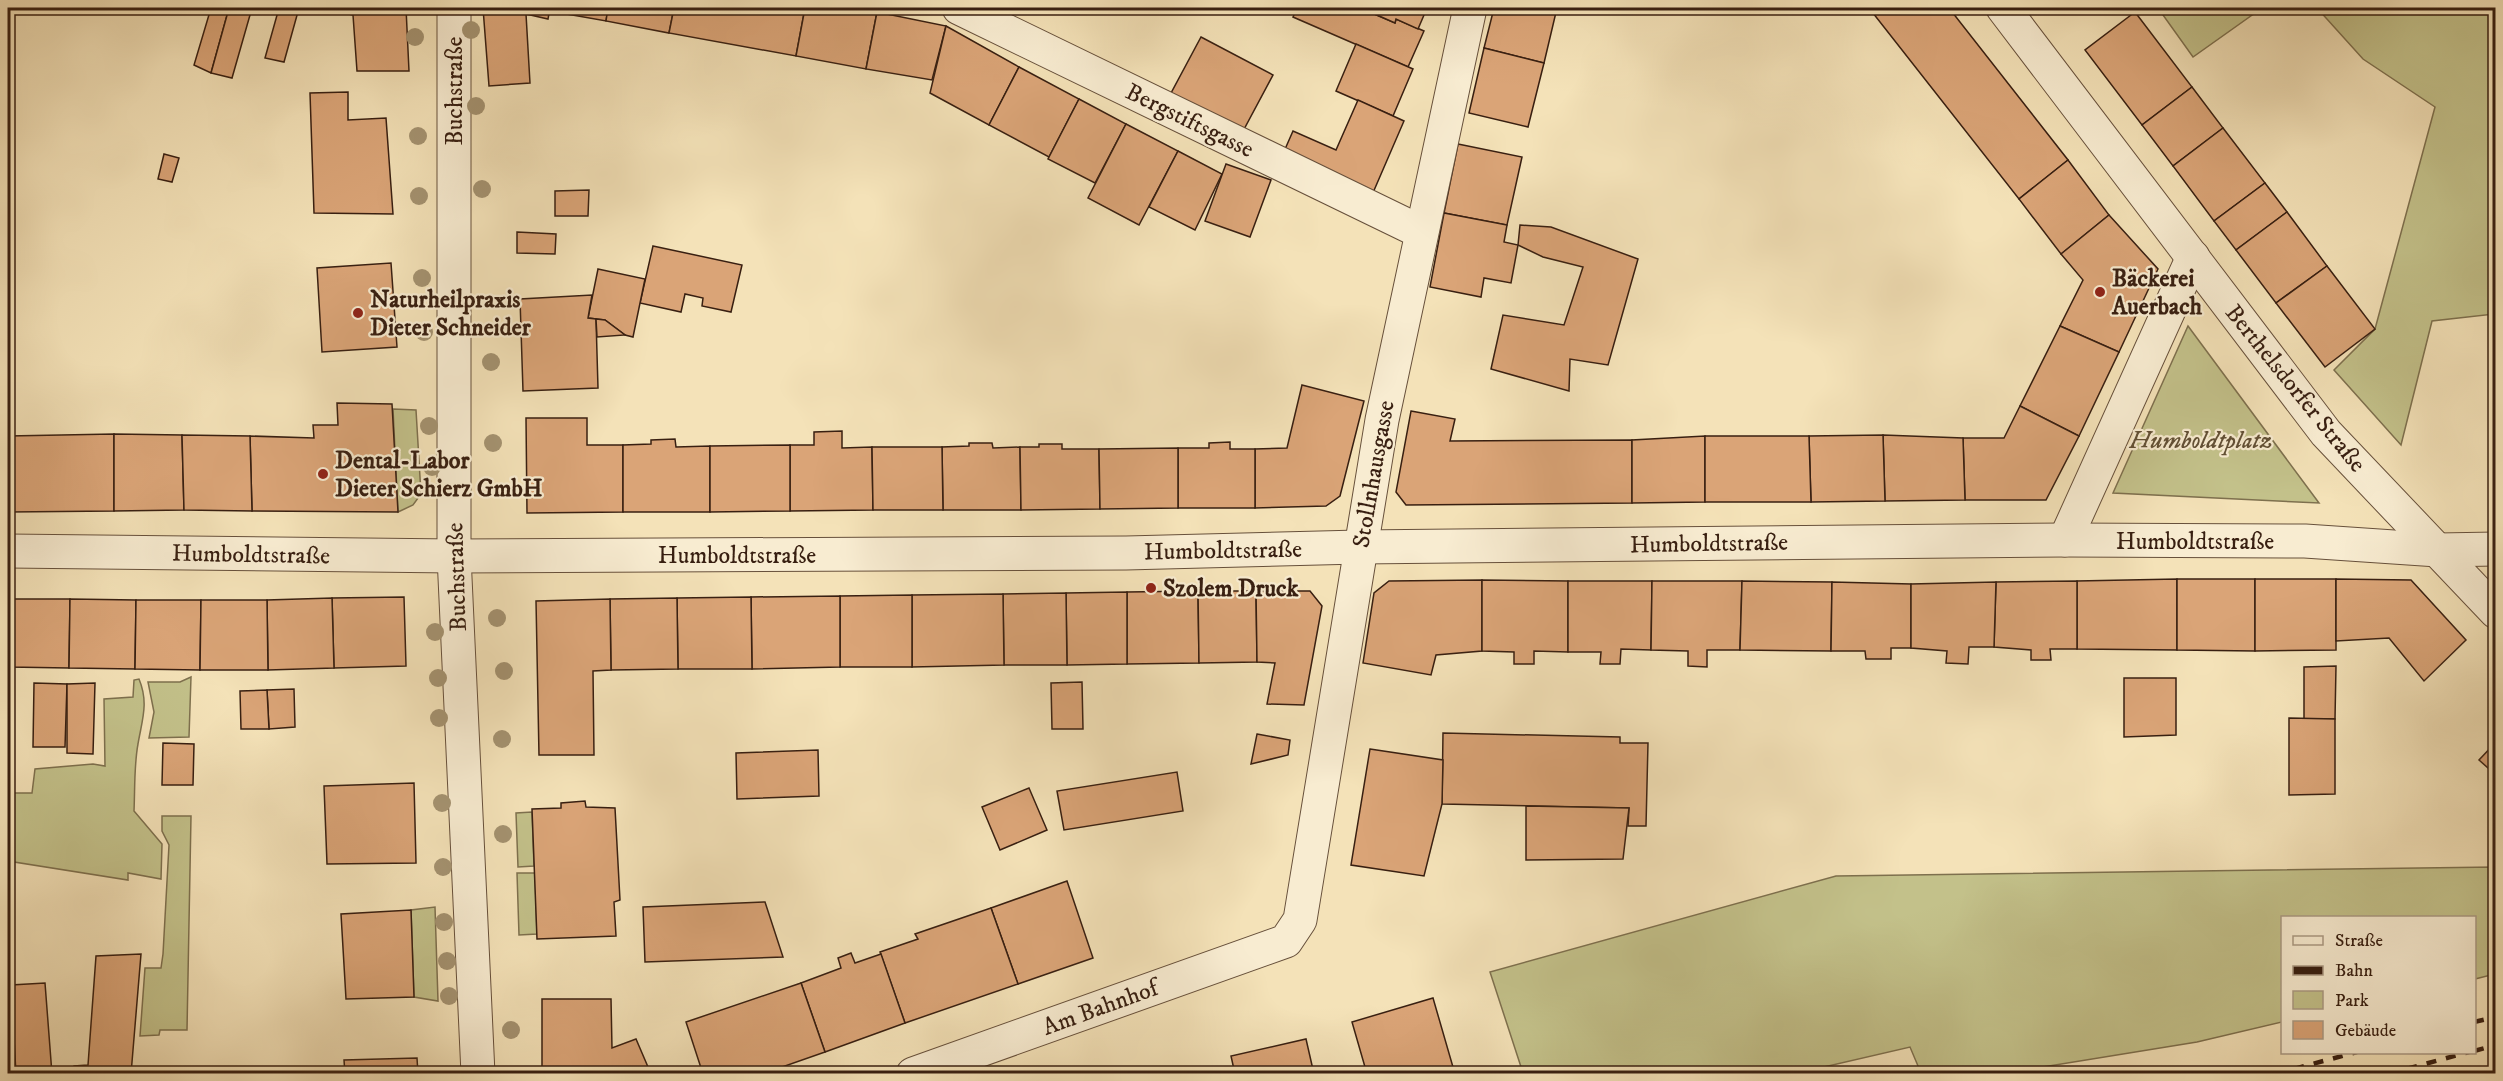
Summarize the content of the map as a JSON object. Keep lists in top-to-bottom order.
{
  "streets": {
    "street": [
      "Buchstraße",
      "Bergstiftsgasse",
      "Berthelsdorfer Straße",
      "Stollnhausgasse",
      "Humboldtstraße",
      "Am Bahnhof"
    ]
  },
  "crossings": [
    ["Buchstraße", "Humboldtstraße"],
    ["Bergstiftsgasse", "Stollnhausgasse"],
    ["Berthelsdorfer Straße", "Humboldtstraße"],
    ["Stollnhausgasse", "Humboldtstraße"],
    ["Stollnhausgasse", "Am Bahnhof"]
  ],
  "parks": ["Humboldtplatz"],
  "places": [
    "Bäckerei Auerbach",
    "Naturheilpraxis Dieter Schneider",
    "Dental-Labor Dieter Schierz GmbH",
    "Szolem Druck"
  ],
  "legend": [
    "Straße",
    "Bahn",
    "Park",
    "Gebäude"
  ]
}
